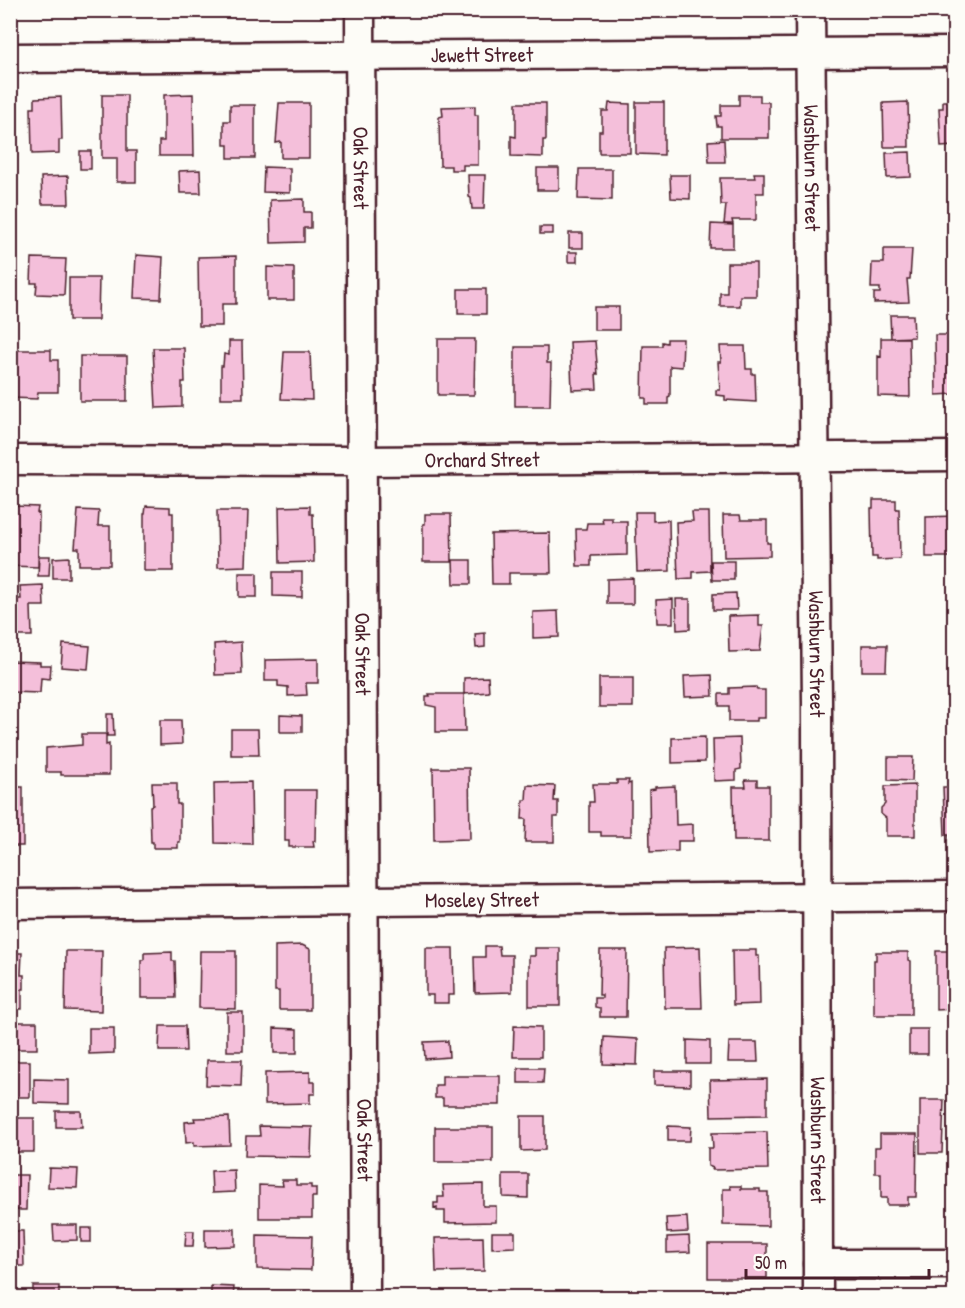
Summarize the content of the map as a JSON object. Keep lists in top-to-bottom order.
{
  "streets": {
    "street": [
      "Jewett Street",
      "Oak Street",
      "Washburn Street",
      "Orchard Street",
      "Moseley Street"
    ]
  },
  "crossings": [
    ["Jewett Street", "Oak Street"],
    ["Jewett Street", "Washburn Street"],
    ["Oak Street", "Orchard Street"],
    ["Oak Street", "Moseley Street"],
    ["Washburn Street", "Orchard Street"],
    ["Washburn Street", "Moseley Street"]
  ],
  "scale_bar": "50 m"
}
